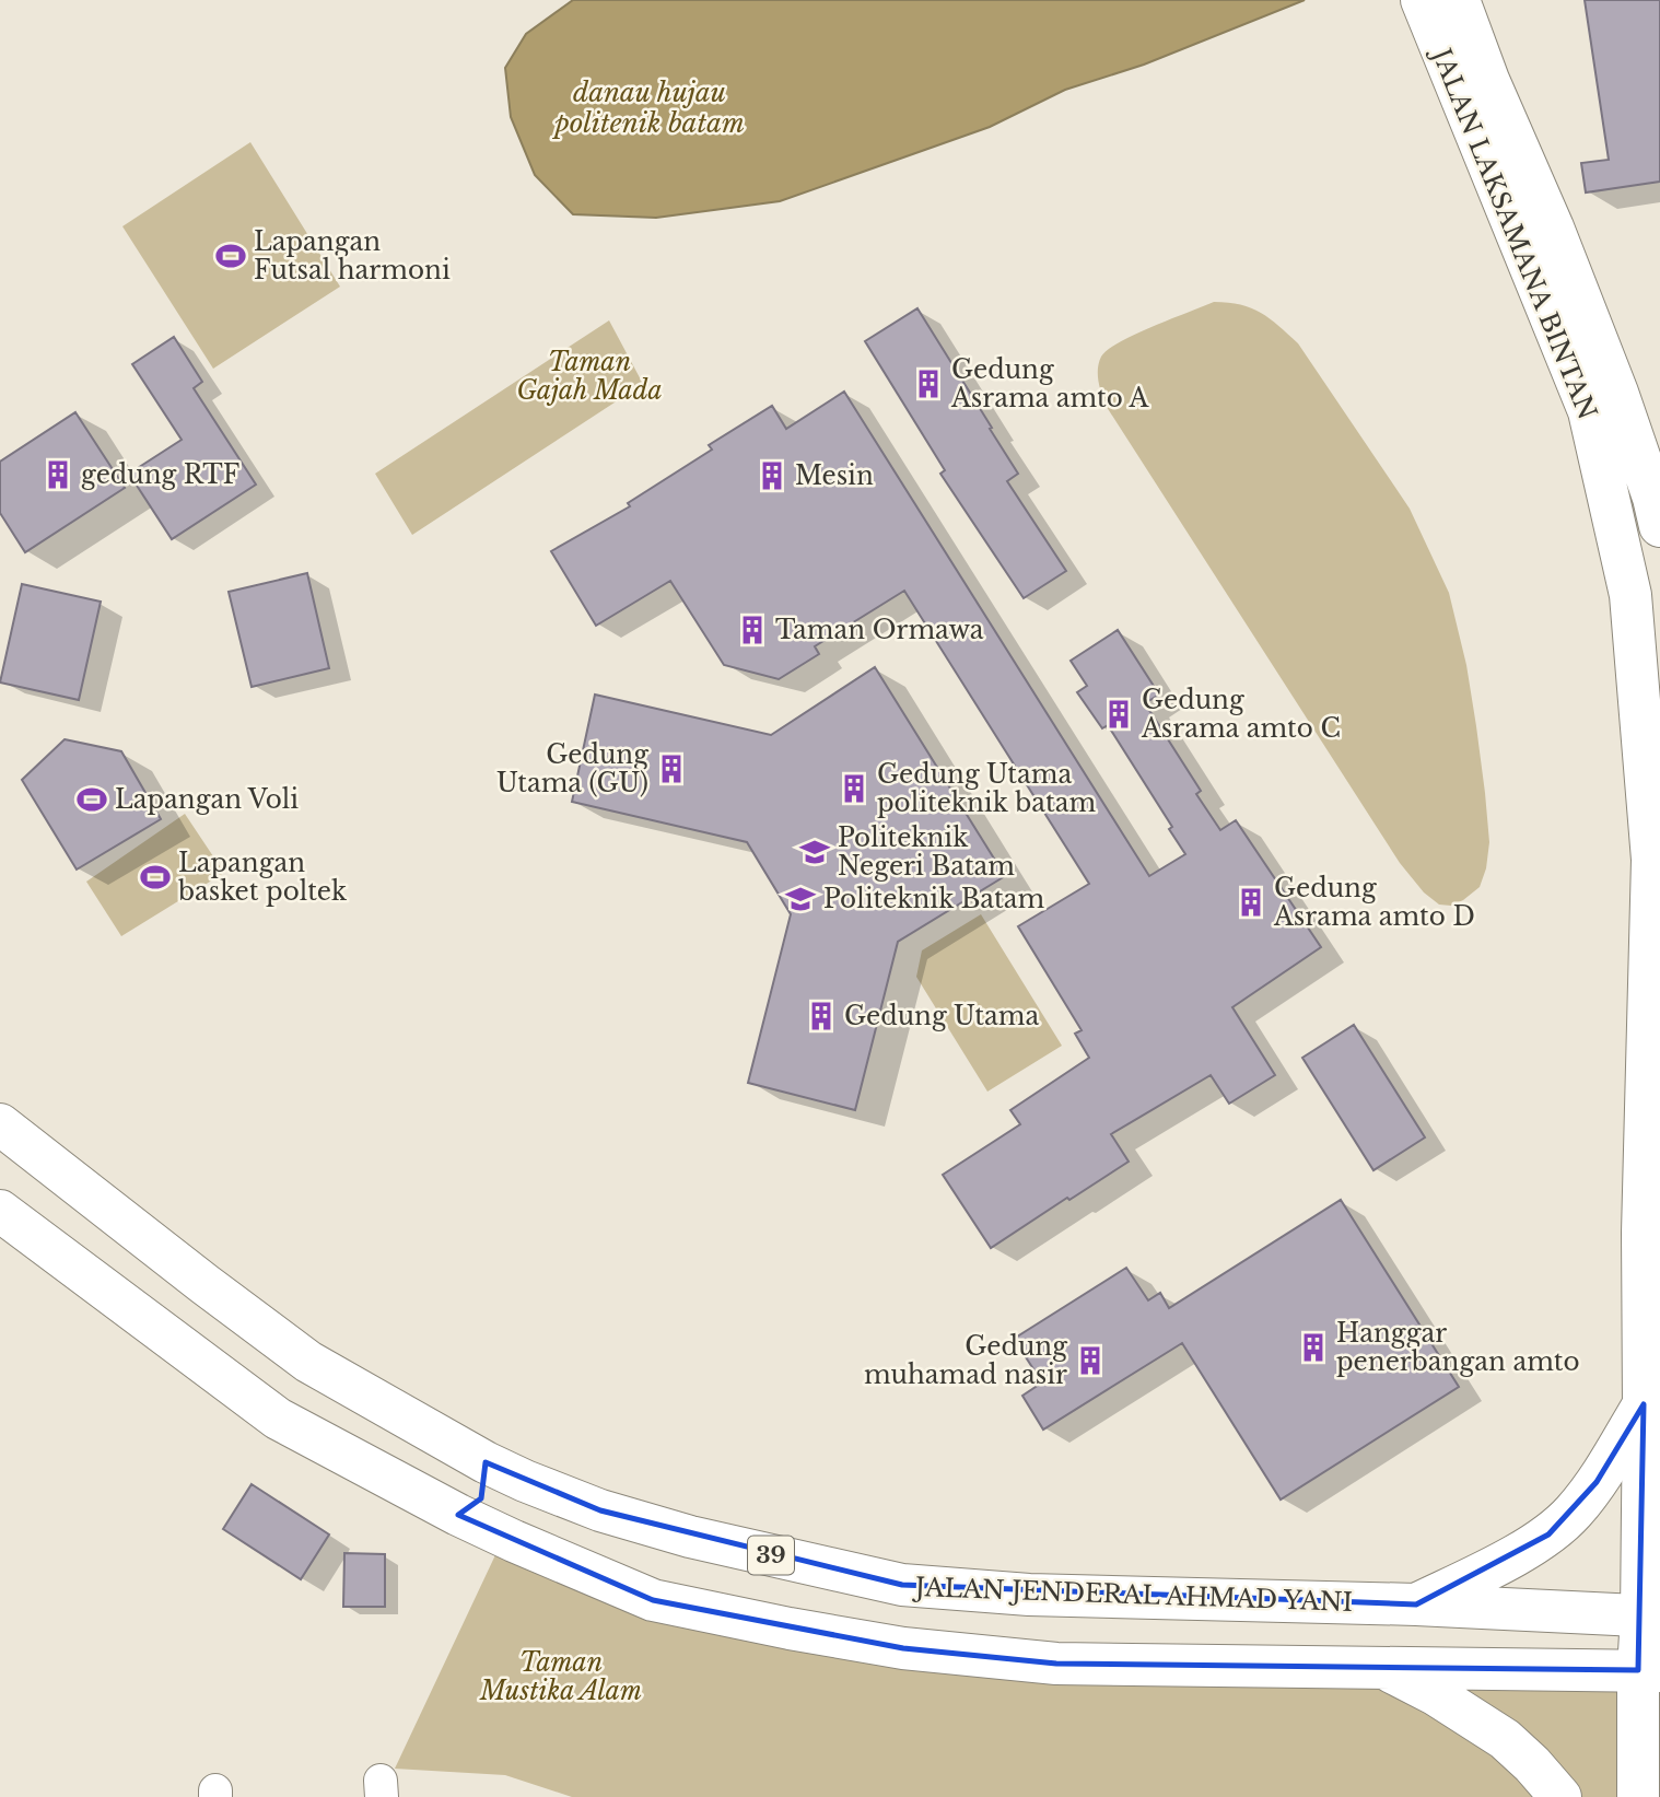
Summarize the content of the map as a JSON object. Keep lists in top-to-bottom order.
{
  "streets": {
    "main road": ["JALAN LAKSAMANA BINTAN", "39", "JALAN JENDERAL AHMAD YANI"]
  },
  "crossings": [
    ["JALAN LAKSAMANA BINTAN", "JALAN JENDERAL AHMAD YANI"]
  ],
  "water": ["danau hujau politenik batam"],
  "parks": ["Taman Gajah Mada", "Taman Mustika Alam"],
  "places": {
    "sports": ["Lapangan Futsal harmoni", "Lapangan Voli", "Lapangan basket poltek"],
    "building": [
      "Gedung Asrama amto A",
      "gedung RTF",
      "Mesin",
      "Taman Ormawa",
      "Gedung Asrama amto C",
      "Gedung Utama (GU)",
      "Gedung Utama politeknik batam",
      "Gedung Asrama amto D",
      "Gedung Utama",
      "Hanggar penerbangan amto",
      "Gedung muhamad nasir"
    ],
    "school or university": ["Politeknik Negeri Batam", "Politeknik Batam"]
  }
}
